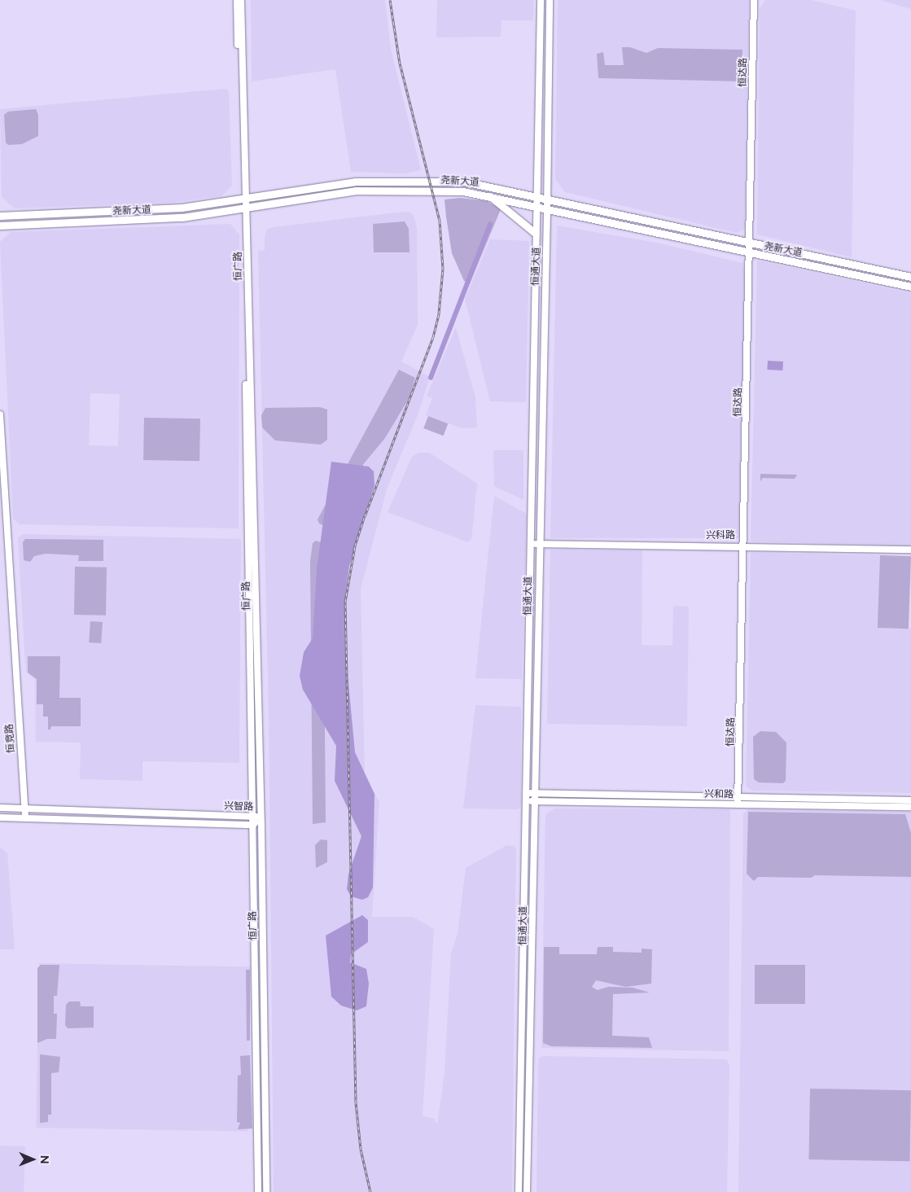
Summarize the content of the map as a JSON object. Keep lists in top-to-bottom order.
{
  "streets": {
    "main road": ["尧新大道"],
    "street": [
      "恒达路",
      "恒广路",
      "恒通大道",
      "兴科路",
      "恒竞路",
      "兴和路",
      "兴智路"
    ]
  },
  "crossings": [
    ["恒达路", "尧新大道"],
    ["恒达路", "兴科路"],
    ["恒达路", "兴和路"],
    ["尧新大道", "恒广路"],
    ["尧新大道", "恒通大道"],
    ["恒广路", "兴智路"],
    ["恒通大道", "兴科路"],
    ["恒通大道", "兴和路"],
    ["恒竞路", "兴智路"]
  ],
  "north": "right"
}
